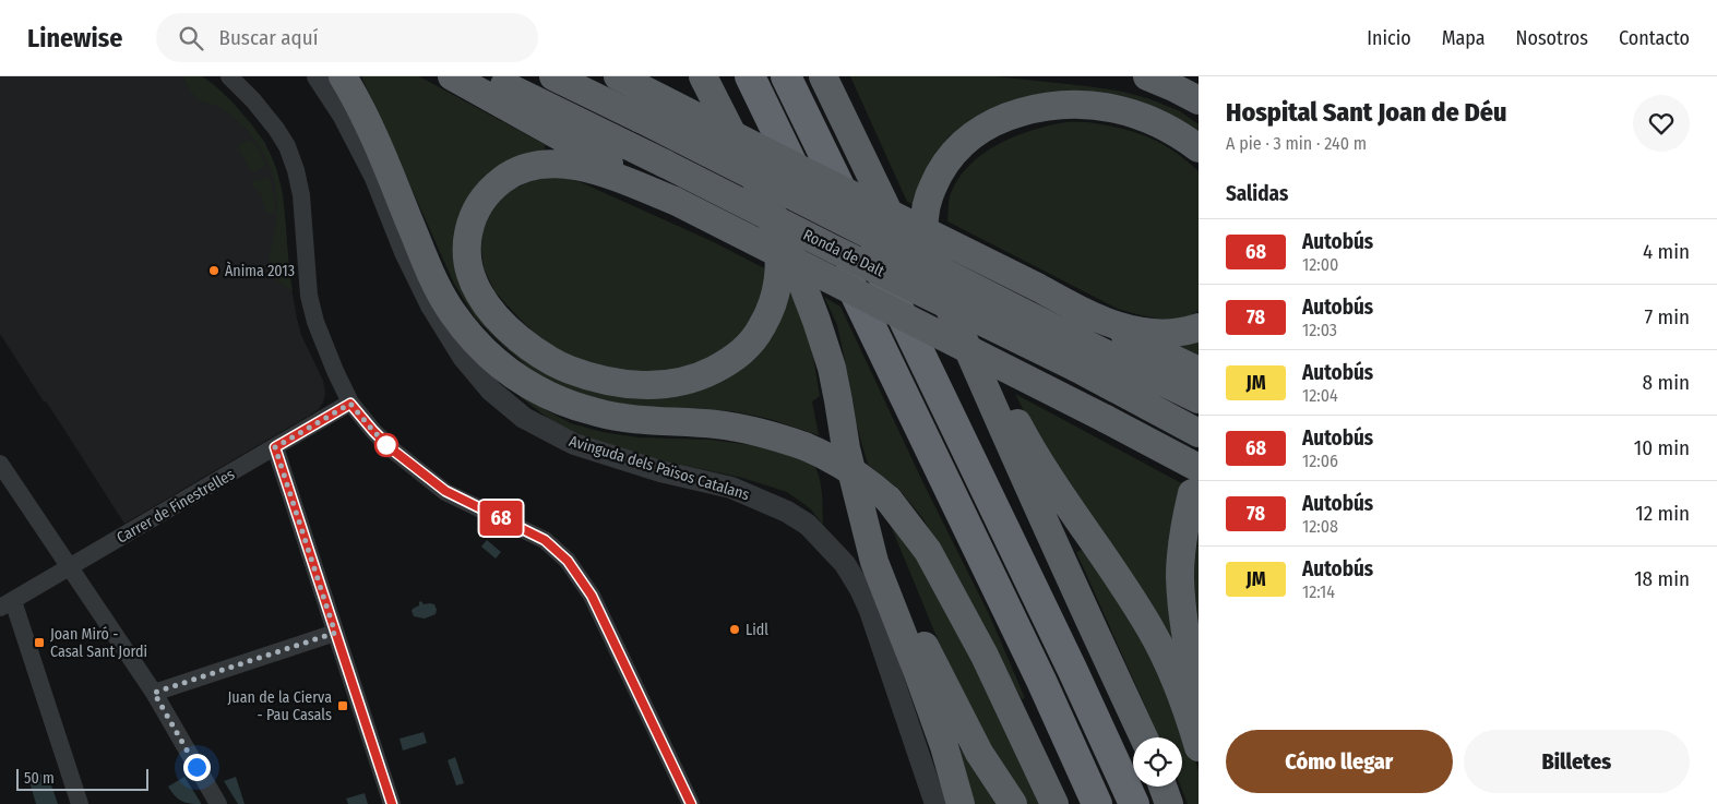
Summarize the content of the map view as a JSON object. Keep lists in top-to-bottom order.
{
  "streets": {
    "highway": ["Ronda de Dalt"],
    "street": ["Avinguda dels Països Catalans", "Carrer de Finestrelles"]
  },
  "places": {
    "other": ["Ànima 2013", "Lidl"],
    "transit": ["Joan Miró - Casal Sant Jordi", "Juan de la Cierva - Pau Casals"]
  },
  "lines": ["bus line 68"],
  "scale_bar": "50 m",
  "page": {
    "header": "Linewise",
    "search": "Buscar aquí",
    "nav": [
      "Inicio",
      "Mapa",
      "Nosotros",
      "Contacto"
    ],
    "on_map": "68",
    "heading": [
      ["Hospital Sant Joan de Déu", "A pie · 3 min · 240 m"],
      "Salidas"
    ],
    "list": [
      {
        "mark": "68",
        "name": "Autobús",
        "note": "12:00",
        "value": "4 min"
      },
      {
        "mark": "78",
        "name": "Autobús",
        "note": "12:03",
        "value": "7 min"
      },
      {
        "mark": "JM",
        "name": "Autobús",
        "note": "12:04",
        "value": "8 min"
      },
      {
        "mark": "68",
        "name": "Autobús",
        "note": "12:06",
        "value": "10 min"
      },
      {
        "mark": "78",
        "name": "Autobús",
        "note": "12:08",
        "value": "12 min"
      },
      {
        "mark": "JM",
        "name": "Autobús",
        "note": "12:14",
        "value": "18 min"
      }
    ],
    "buttons": ["Cómo llegar", "Billetes"],
    "scale": "50 m"
  }
}
